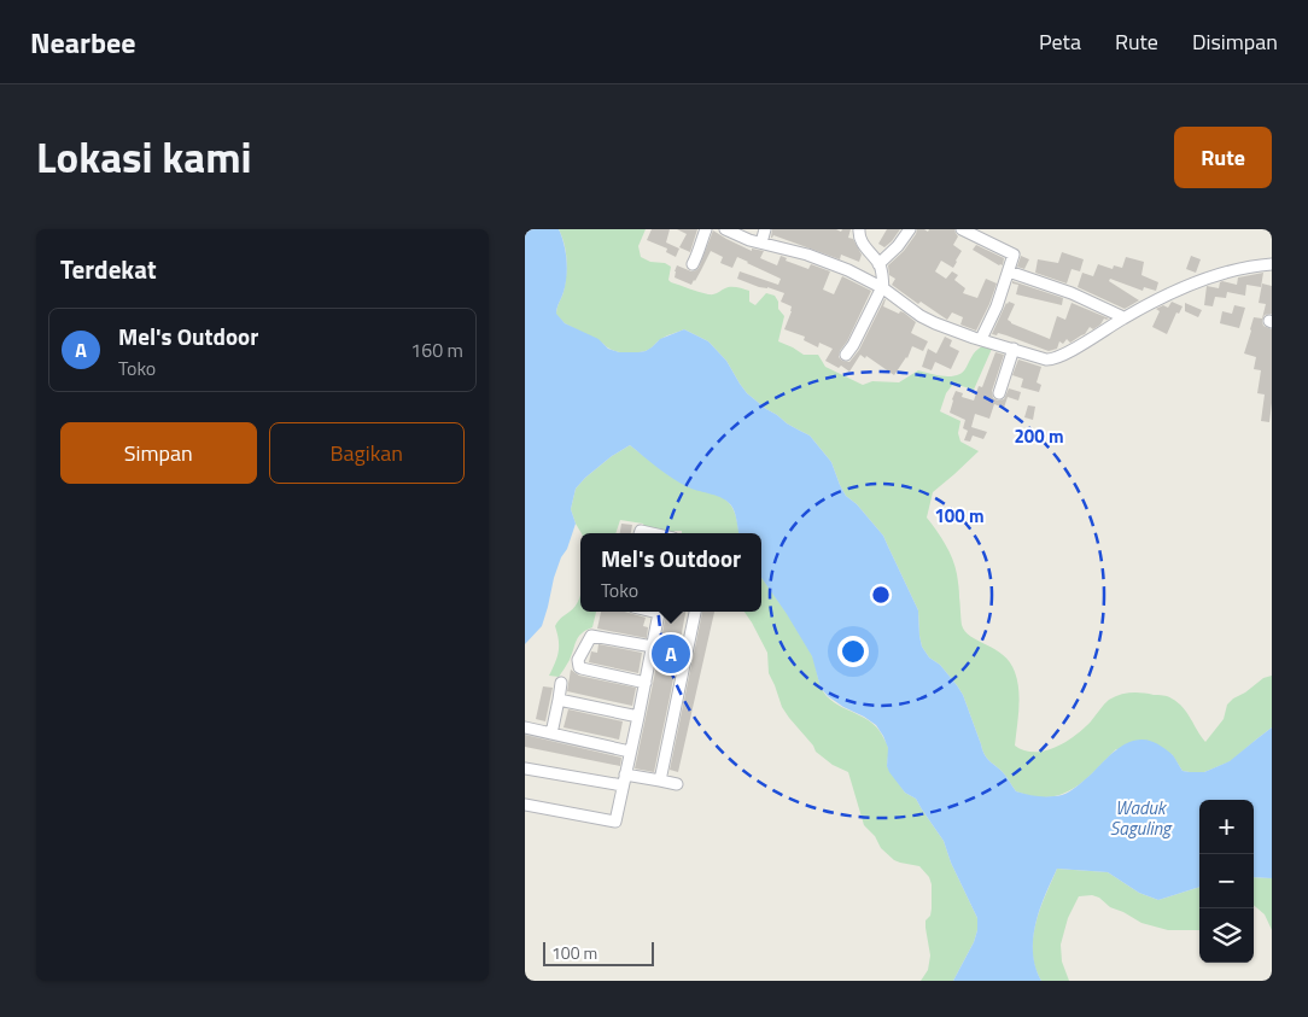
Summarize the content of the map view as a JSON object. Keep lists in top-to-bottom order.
{
  "water": ["Waduk Saguling"],
  "scale_bar": "100 m",
  "page": {
    "header": "Nearbee",
    "nav": ["Peta", "Rute", "Disimpan"],
    "title": "Lokasi kami",
    "buttons": [
      "Rute",
      ["Simpan", "Bagikan"]
    ],
    "heading": "Terdekat",
    "list": [
      {
        "mark": "A",
        "name": "Mel's Outdoor",
        "note": "Toko",
        "value": "160 m"
      }
    ],
    "popup": ["Mel's Outdoor", "Toko"],
    "pins": "A",
    "map_buttons": ["+", "−"],
    "scale": "100 m"
  },
  "rings": ["200 m", "100 m"]
}
